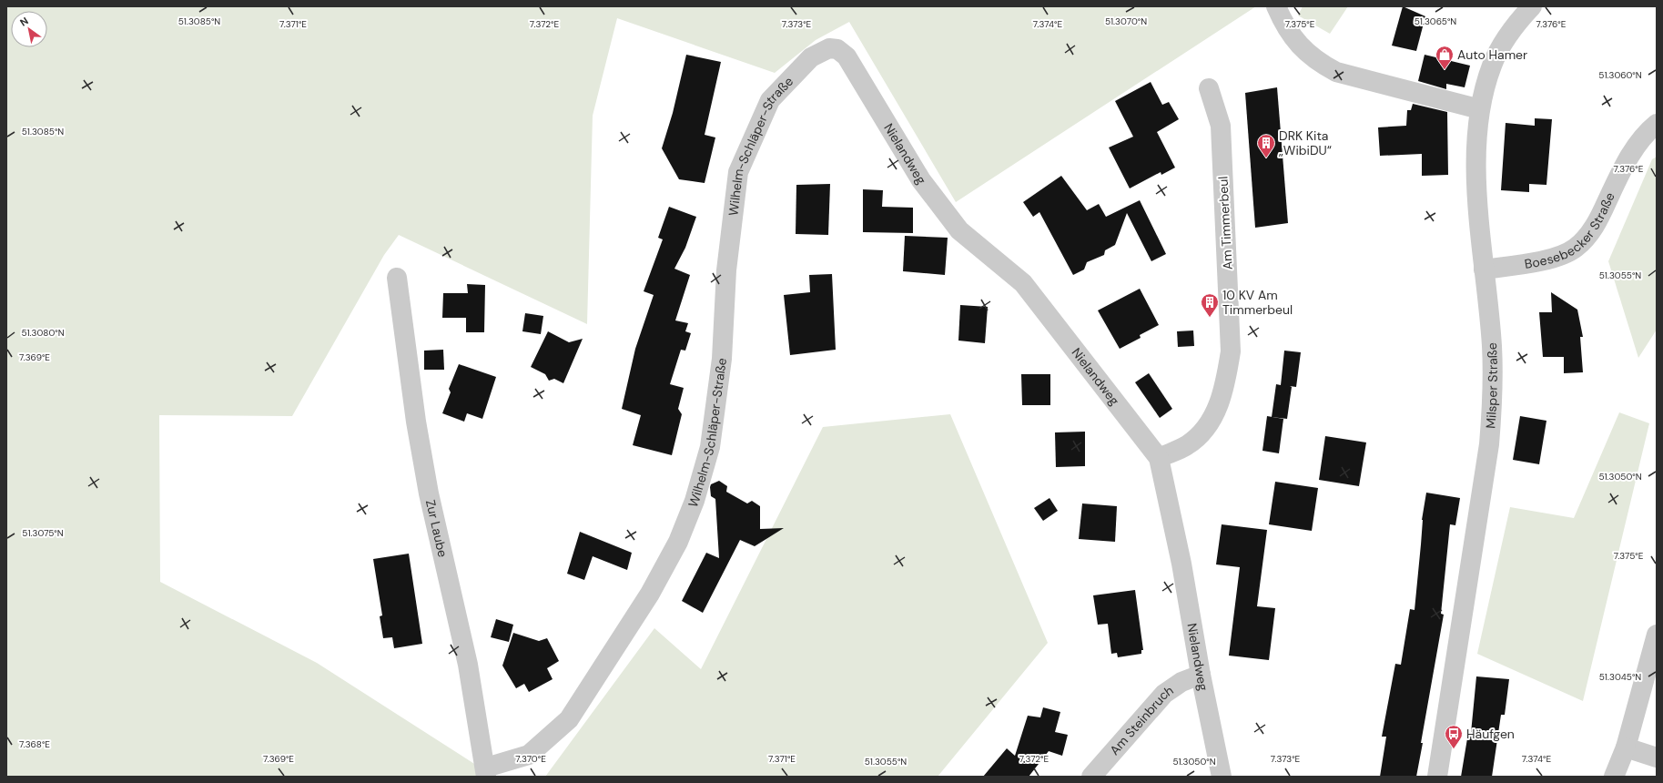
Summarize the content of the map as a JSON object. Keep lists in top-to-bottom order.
{
  "streets": {
    "street": [
      "Wilhelm-Schläper-Straße",
      "Nielandweg",
      "Am Timmerbeul",
      "Boesebecker Straße",
      "Milsper Straße",
      "Zur Laube",
      "Am Steinbruch"
    ]
  },
  "crossings": [
    ["Wilhelm-Schläper-Straße", "Nielandweg"],
    ["Wilhelm-Schläper-Straße", "Zur Laube"],
    ["Nielandweg", "Am Timmerbeul"],
    ["Nielandweg", "Am Steinbruch"],
    ["Boesebecker Straße", "Milsper Straße"]
  ],
  "places": {
    "shop": ["Auto Hamer"],
    "building": ["DRK Kita „WibiDU“", "10 KV Am Timmerbeul"],
    "bus stop": ["Häufgen"]
  },
  "north": "top left",
  "coordinates": [
    "51.3085°N",
    "51.3070°N",
    "51.3065°N",
    "7.373°E",
    "7.374°E",
    "7.371°E",
    "7.372°E",
    "7.375°E",
    "7.376°E",
    "51.3060°N",
    "51.3055°N",
    "51.3080°N",
    "7.369°E",
    "51.3050°N",
    "51.3075°N",
    "51.3045°N",
    "7.368°E",
    "7.370°E"
  ]
}
